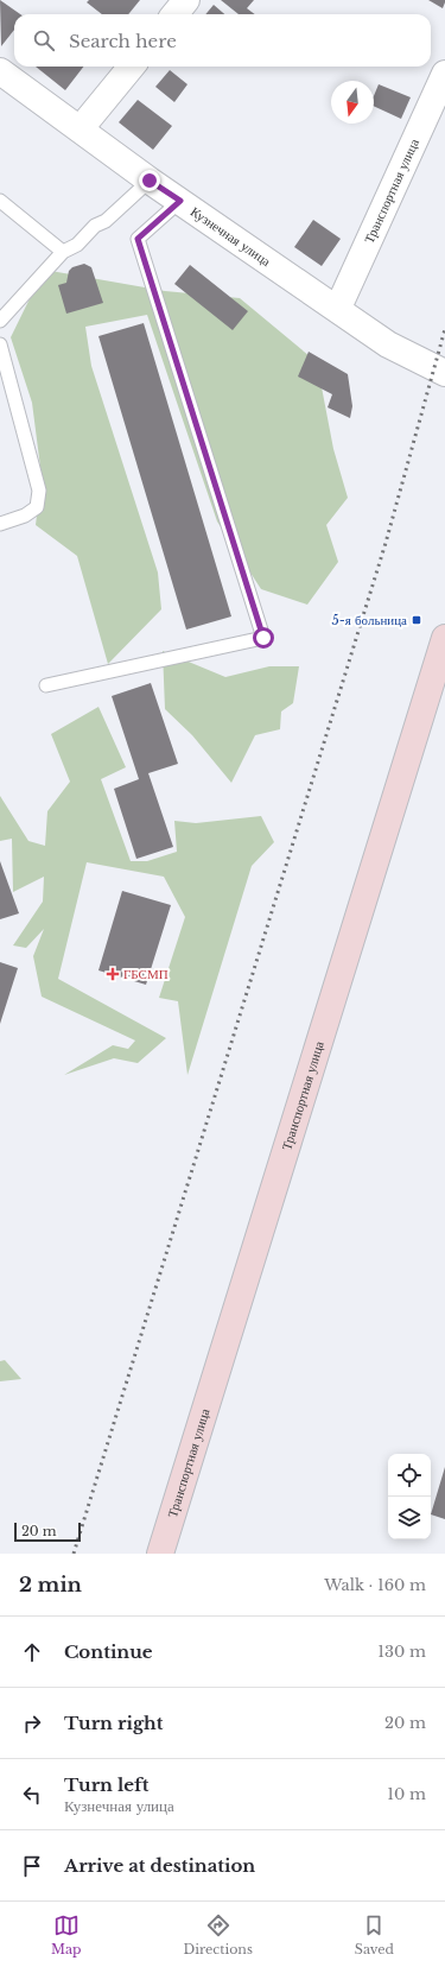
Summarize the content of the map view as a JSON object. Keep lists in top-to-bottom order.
{
  "streets": {
    "main road": ["Транспортная улица"],
    "street": ["Кузнечная улица"]
  },
  "crossings": [
    ["Транспортная улица", "Кузнечная улица"]
  ],
  "places": {
    "transit": ["5-я больница"],
    "health": ["ГБСМП"]
  },
  "scale_bar": "20 m",
  "north": "bottom",
  "page": {
    "search": "Search here",
    "scale": "20 m",
    "heading": ["2 min", "Walk · 160 m"],
    "list": [
      ["Continue", "130 m"],
      ["Turn right", "20 m"],
      ["Turn left", "Кузнечная улица", "10 m"],
      "Arrive at destination"
    ],
    "nav": ["Map", "Directions", "Saved"]
  }
}
